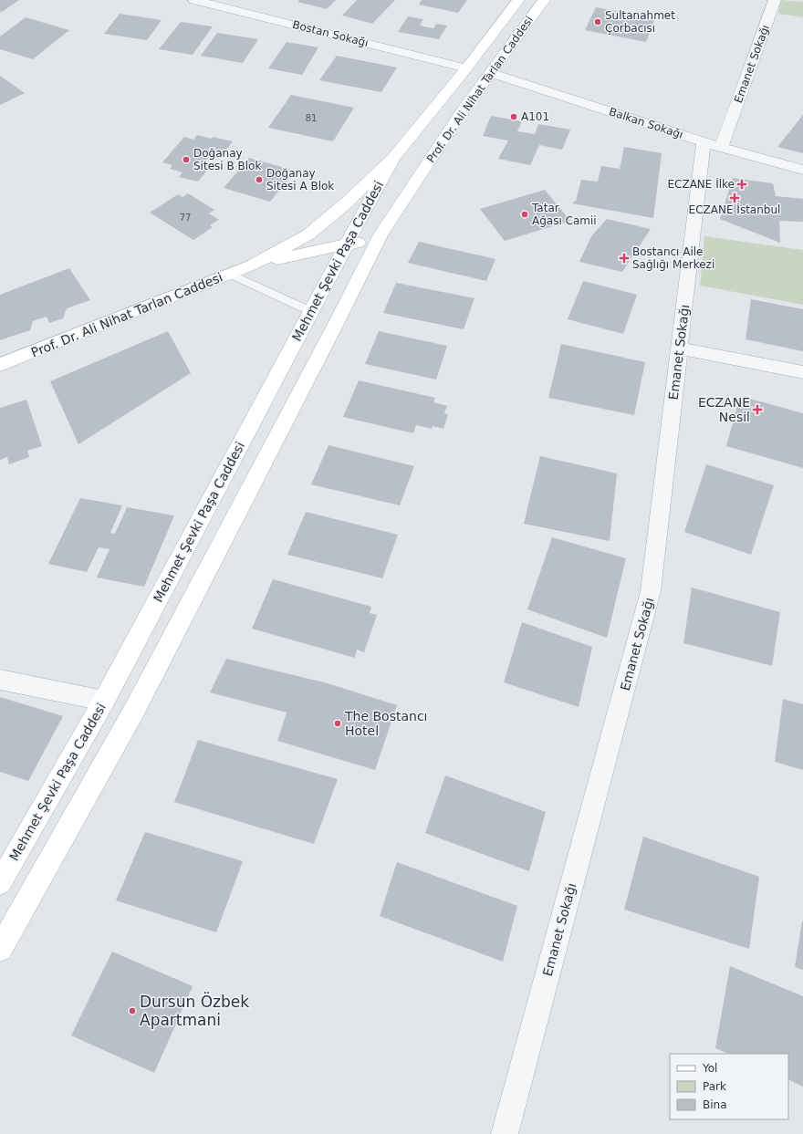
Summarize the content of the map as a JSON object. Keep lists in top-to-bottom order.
{
  "streets": {
    "main road": ["Prof. Dr. Ali Nihat Tarlan Caddesi", "Mehmet Şevki Paşa Caddesi"],
    "street": ["Bostan Sokağı", "Emanet Sokağı", "Balkan Sokağı"]
  },
  "crossings": [
    ["Bostan Sokağı", "Prof. Dr. Ali Nihat Tarlan Caddesi"],
    ["Emanet Sokağı", "Balkan Sokağı"],
    ["Prof. Dr. Ali Nihat Tarlan Caddesi", "Balkan Sokağı"],
    ["Prof. Dr. Ali Nihat Tarlan Caddesi", "Mehmet Şevki Paşa Caddesi"]
  ],
  "places": {
    "other": [
      "Sultanahmet Çorbacısı",
      "A101",
      "Doğanay Sitesi B Blok",
      "Doğanay Sitesi A Blok",
      "Tatar Ağası Camii",
      "The Bostancı Hotel",
      "Dursun Özbek Apartmani"
    ],
    "health": [
      "ECZANE İlke",
      "ECZANE İstanbul",
      "Bostancı Aile Sağlığı Merkezi",
      "ECZANE Nesil"
    ]
  },
  "house_numbers": ["81", "77"],
  "legend": ["Yol", "Park", "Bina"]
}
